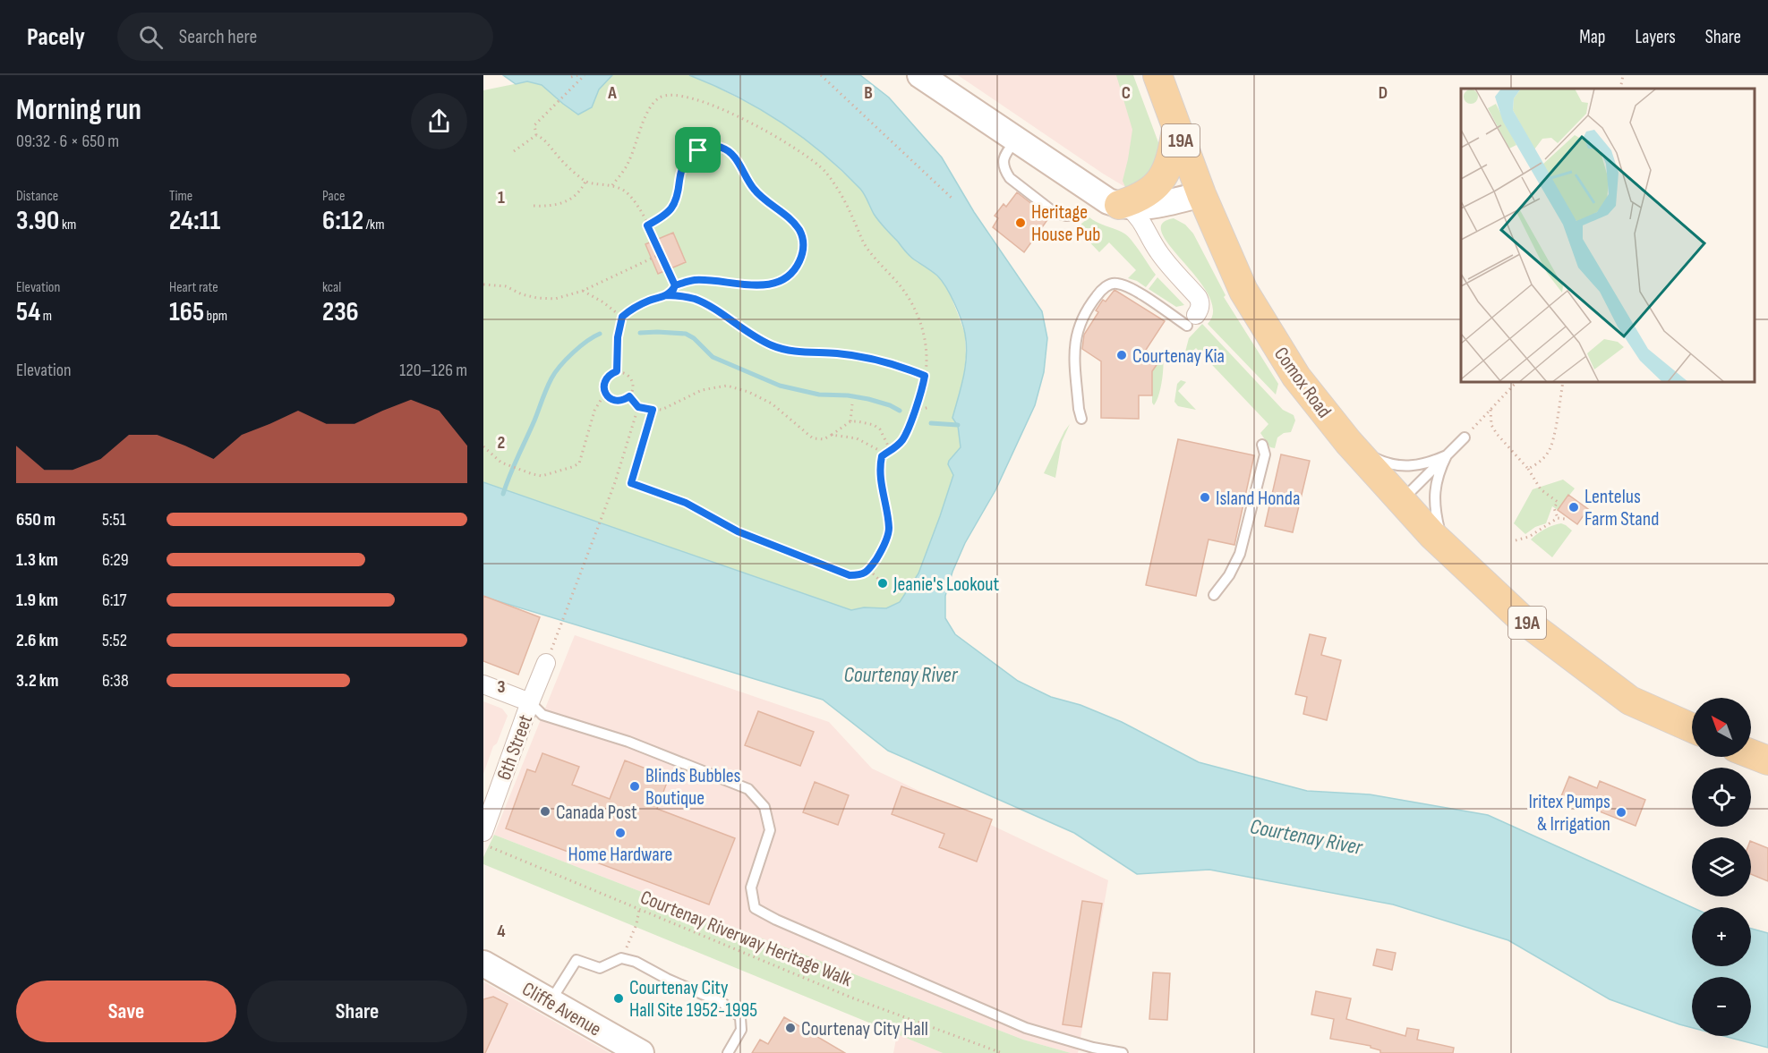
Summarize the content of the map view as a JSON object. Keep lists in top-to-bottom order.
{
  "streets": {
    "main road": ["19A", "Comox Road"],
    "street": ["6th Street", "Cliffe Avenue"],
    "path": ["Courtenay Riverway Heritage Walk"]
  },
  "crossings": [
    ["19A", "Comox Road"],
    ["6th Street", "Courtenay Riverway Heritage Walk"]
  ],
  "water": ["Courtenay River"],
  "places": [
    "Heritage House Pub",
    "Courtenay Kia",
    "Island Honda",
    "Lentelus Farm Stand",
    "Jeanie's Lookout",
    "Blinds Bubbles Boutique",
    "Canada Post",
    "Iritex Pumps & Irrigation",
    "Home Hardware",
    "Courtenay City Hall Site 1952-1995",
    "Courtenay City Hall"
  ],
  "north": "top left",
  "page": {
    "header": "Pacely",
    "search": "Search here",
    "nav": ["Map", "Layers", "Share"],
    "heading": ["Morning run", "09:32 · 6 × 650 m"],
    "stats": [
      ["Distance", "3.90 km"],
      ["Time", "24:11"],
      ["Pace", "6:12 /km"],
      ["Elevation", "54 m"],
      ["Heart rate", "165 bpm"],
      ["kcal", "236"]
    ],
    "chart": ["Elevation", "120–126 m"],
    "list": [
      {
        "name": "650 m",
        "note": "5:51"
      },
      {
        "name": "1.3 km",
        "note": "6:29"
      },
      {
        "name": "1.9 km",
        "note": "6:17"
      },
      {
        "name": "2.6 km",
        "note": "5:52"
      },
      {
        "name": "3.2 km",
        "note": "6:38"
      }
    ],
    "map_buttons": ["+", "−"],
    "buttons": ["Save", "Share"]
  },
  "grid": {
    "columns": [
      "A",
      "B",
      "C",
      "D"
    ],
    "rows": [
      "1",
      "2",
      "3",
      "4"
    ]
  }
}
